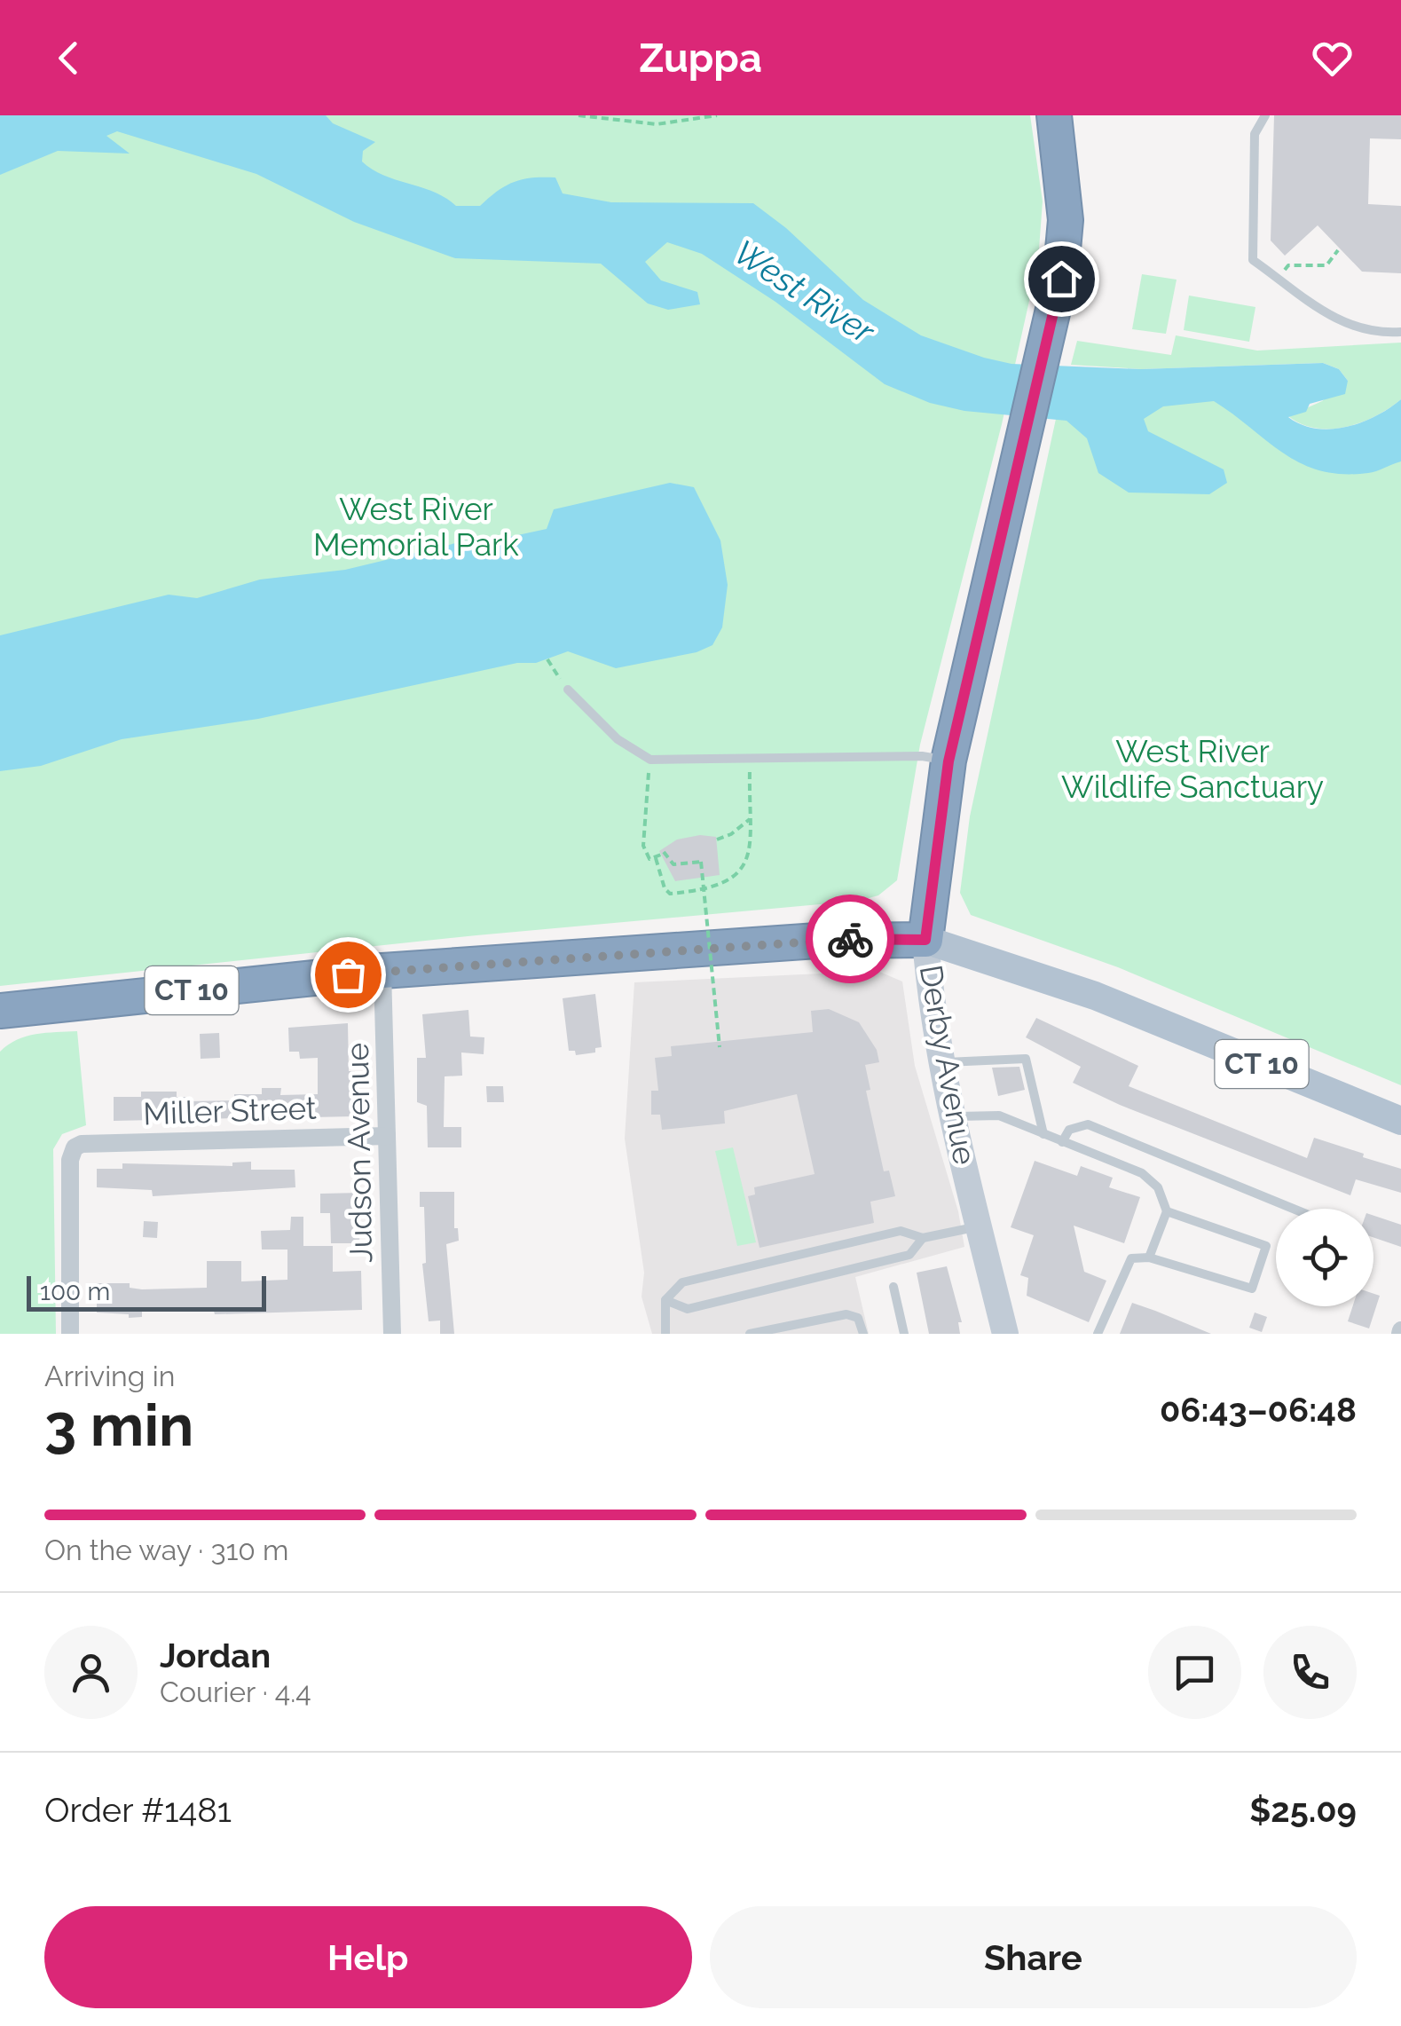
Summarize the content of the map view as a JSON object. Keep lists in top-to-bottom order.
{
  "streets": {
    "highway": ["CT 10", "Derby Avenue"],
    "street": ["Miller Street", "Judson Avenue"]
  },
  "crossings": [
    ["CT 10", "Derby Avenue"],
    ["CT 10", "Judson Avenue"],
    ["Miller Street", "Judson Avenue"]
  ],
  "water": ["West River"],
  "parks": ["West River Memorial Park", "West River Wildlife Sanctuary"],
  "scale_bar": "100 m",
  "page": {
    "header": "Zuppa",
    "scale": "100 m",
    "heading": ["3 min", "Arriving in", "06:43–06:48"],
    "panel": [
      "Jordan",
      "Courier · 4.4",
      "Order #1481",
      "$25.09"
    ],
    "bar": "On the way · 310 m",
    "buttons": ["Help", "Share"]
  }
}
